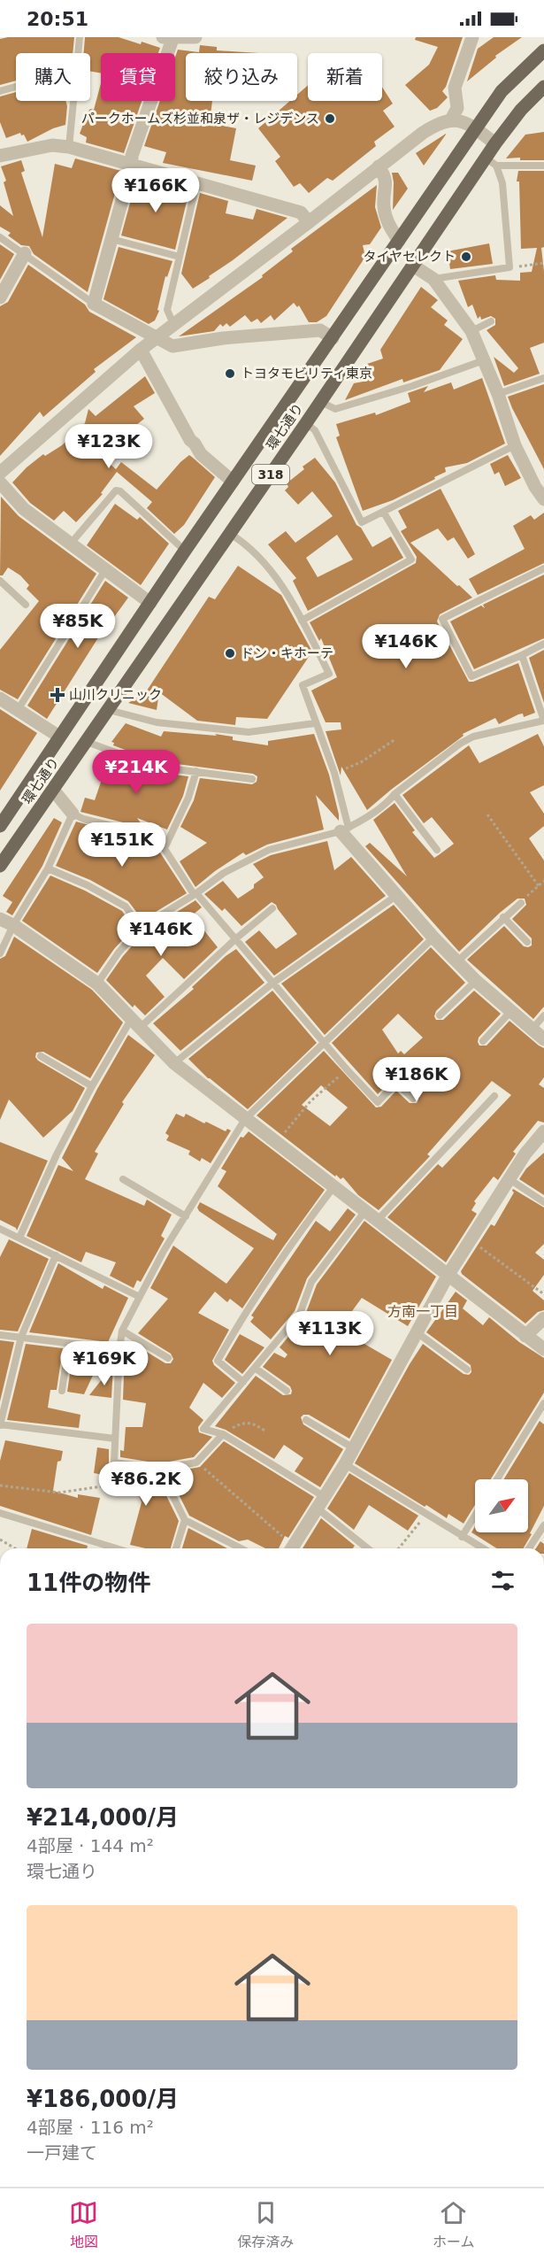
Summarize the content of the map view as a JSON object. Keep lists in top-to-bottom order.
{
  "streets": {
    "main road": ["環七通り", "318"]
  },
  "districts": ["方南一丁目"],
  "places": {
    "other": [
      "パークホームズ杉並和泉ザ・レジデンス",
      "タイヤセレクト",
      "トヨタモビリティ東京",
      "ドン・キホーテ"
    ],
    "health": ["山川クリニック"]
  },
  "north": "top right",
  "page": {
    "status": "20:51",
    "chip": [
      "購入",
      "賃貸",
      "絞り込み",
      "新着"
    ],
    "price": [
      "¥166K",
      "¥123K",
      "¥85K",
      "¥146K",
      "¥214K",
      "¥151K",
      "¥146K",
      "¥186K",
      "¥113K",
      "¥169K",
      "¥86.2K"
    ],
    "heading": "11件の物件",
    "list": [
      {
        "name": "¥214,000/月",
        "note": "4部屋 · 144 m² · 環七通り"
      },
      {
        "name": "¥186,000/月",
        "note": "4部屋 · 116 m² · 一戸建て"
      }
    ],
    "tabs": ["地図", "保存済み", "ホーム"]
  }
}
